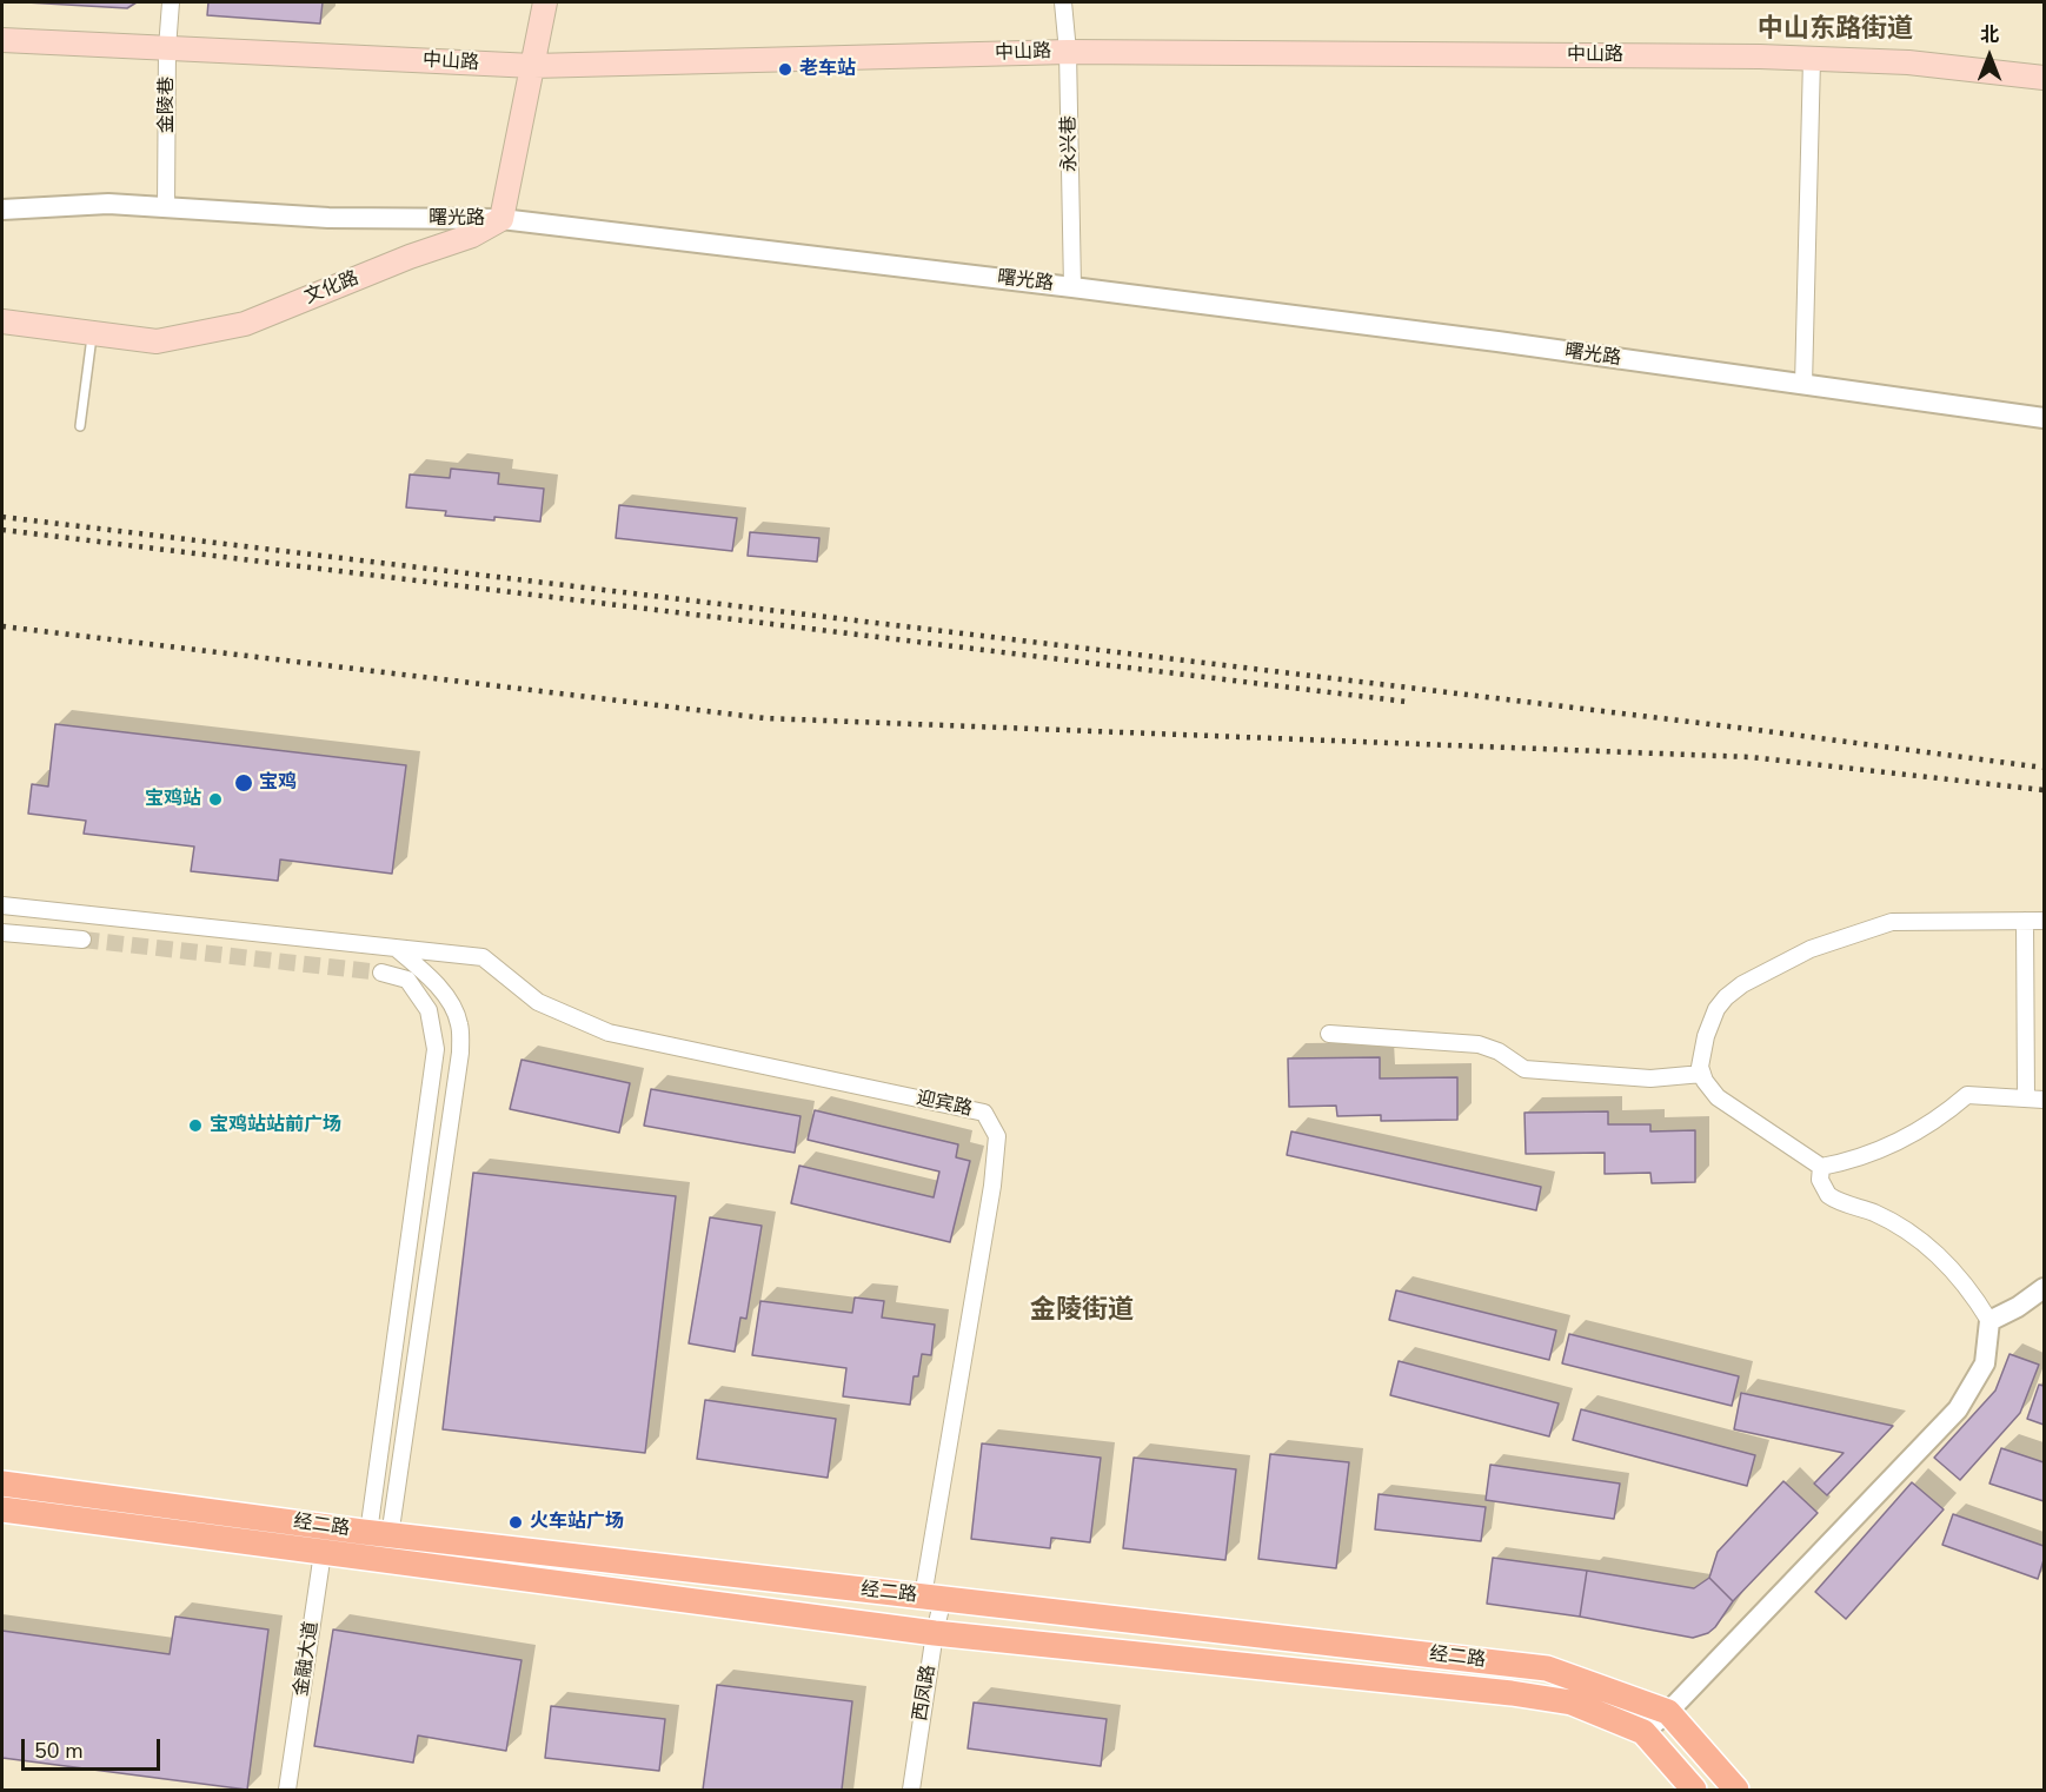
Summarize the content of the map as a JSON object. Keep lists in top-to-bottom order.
{
  "streets": {
    "main road": ["中山路", "文化路", "经二路"],
    "street": [
      "金陵巷",
      "永兴巷",
      "曙光路",
      "迎宾路",
      "金融大道",
      "西凤路"
    ]
  },
  "crossings": [
    ["中山路", "金陵巷"],
    ["中山路", "永兴巷"],
    ["金陵巷", "曙光路"],
    ["永兴巷", "曙光路"],
    ["曙光路", "文化路"],
    ["迎宾路", "经二路"],
    ["迎宾路", "西凤路"],
    ["经二路", "金融大道"],
    ["经二路", "西凤路"]
  ],
  "districts": ["中山东路街道", "金陵街道"],
  "places": [
    "老车站",
    "宝鸡",
    "宝鸡站",
    "宝鸡站站前广场",
    "火车站广场"
  ],
  "scale_bar": "50 m",
  "north": "top"
}
